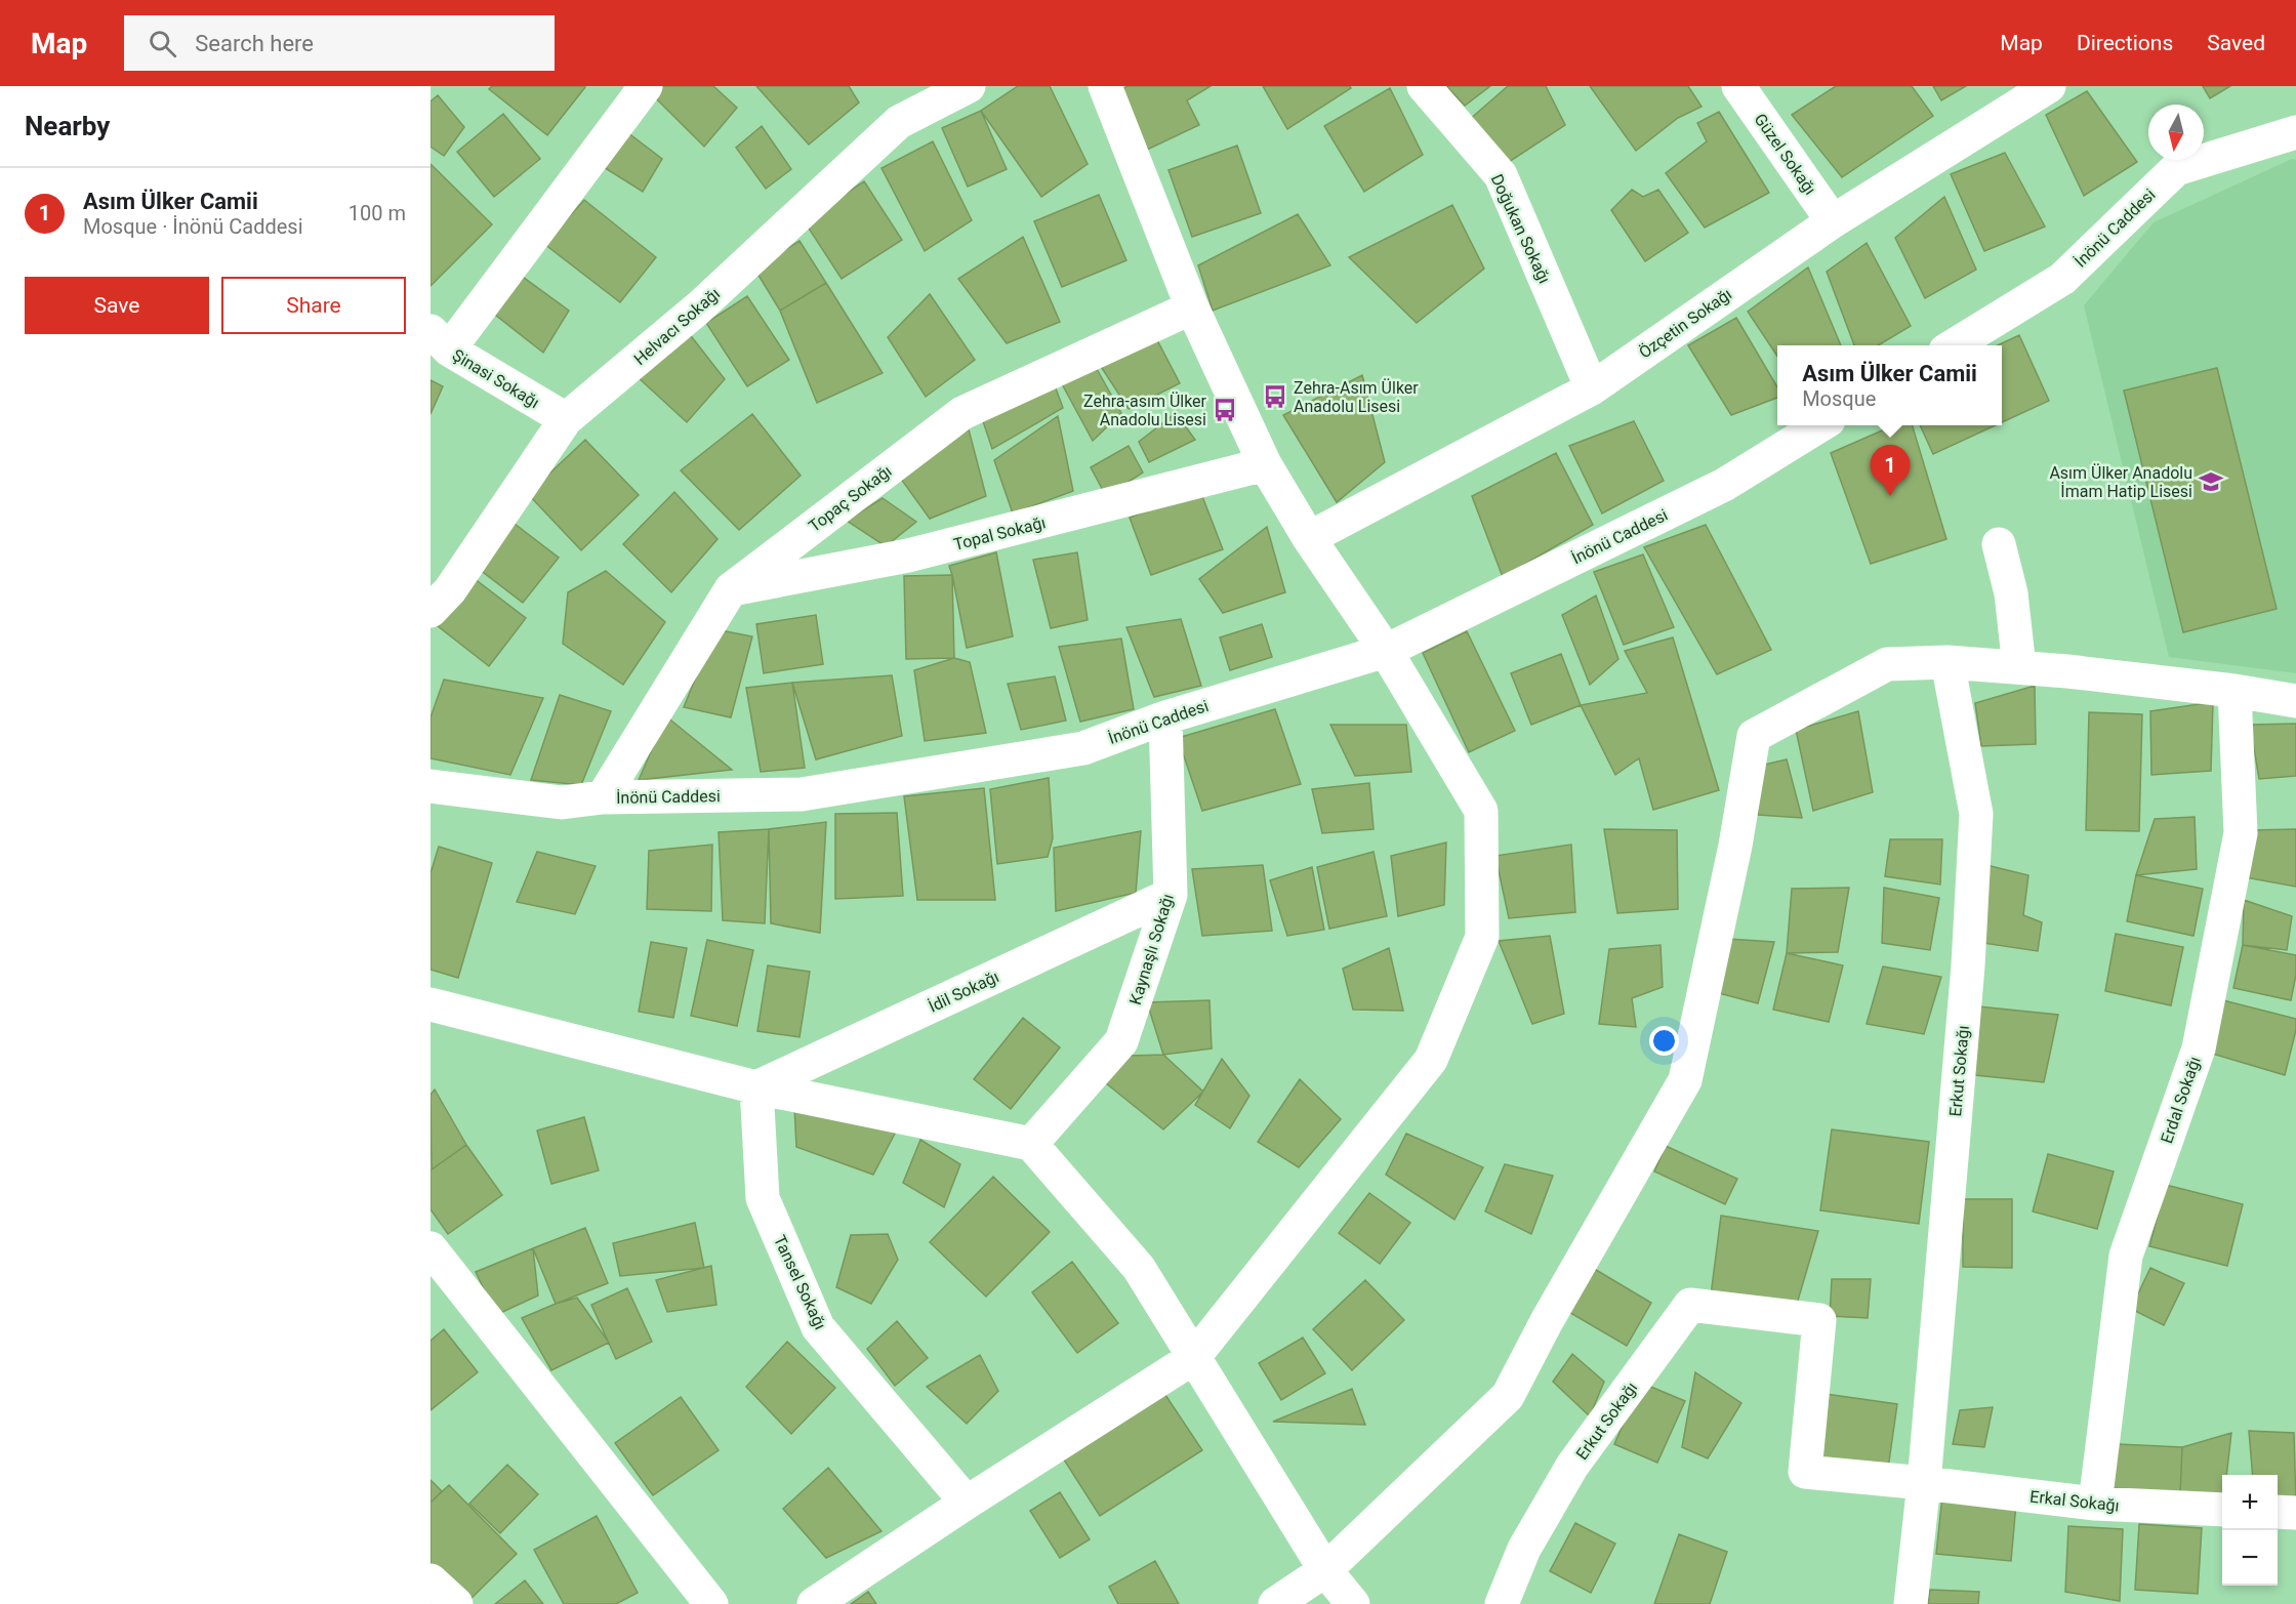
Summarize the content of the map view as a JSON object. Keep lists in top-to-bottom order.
{
  "streets": {
    "street": [
      "Güzel Sokağı",
      "İnönü Caddesi",
      "Doğukan Sokağı",
      "Özçetin Sokağı",
      "Helvacı Sokağı",
      "Şinasi Sokağı",
      "Topaç Sokağı",
      "Topal Sokağı",
      "Kaynaşlı Sokağı",
      "İdil Sokağı",
      "Erkut Sokağı",
      "Erdal Sokağı",
      "Tansel Sokağı",
      "Erkal Sokağı"
    ]
  },
  "crossings": [
    ["Güzel Sokağı", "Özçetin Sokağı"],
    ["İnönü Caddesi", "Topaç Sokağı"],
    ["İnönü Caddesi", "Kaynaşlı Sokağı"],
    ["Doğukan Sokağı", "Özçetin Sokağı"],
    ["Helvacı Sokağı", "Şinasi Sokağı"],
    ["Topaç Sokağı", "Topal Sokağı"],
    ["Kaynaşlı Sokağı", "İdil Sokağı"],
    ["İdil Sokağı", "Tansel Sokağı"],
    ["Erkut Sokağı", "Erkal Sokağı"],
    ["Erdal Sokağı", "Erkal Sokağı"]
  ],
  "places": {
    "bus stop": ["Zehra-Asım Ülker Anadolu Lisesi", "Zehra-asım Ülker Anadolu Lisesi"],
    "school or university": ["Asım Ülker Anadolu İmam Hatip Lisesi"]
  },
  "north": "bottom",
  "page": {
    "header": "Map",
    "search": "Search here",
    "nav": ["Map", "Directions", "Saved"],
    "heading": "Nearby",
    "list": [
      {
        "mark": "1",
        "name": "Asım Ülker Camii",
        "note": "Mosque · İnönü Caddesi",
        "value": "100 m"
      }
    ],
    "buttons": ["Save", "Share"],
    "popup": ["Asım Ülker Camii", "Mosque"],
    "pins": "1",
    "map_buttons": ["+", "−"]
  }
}
